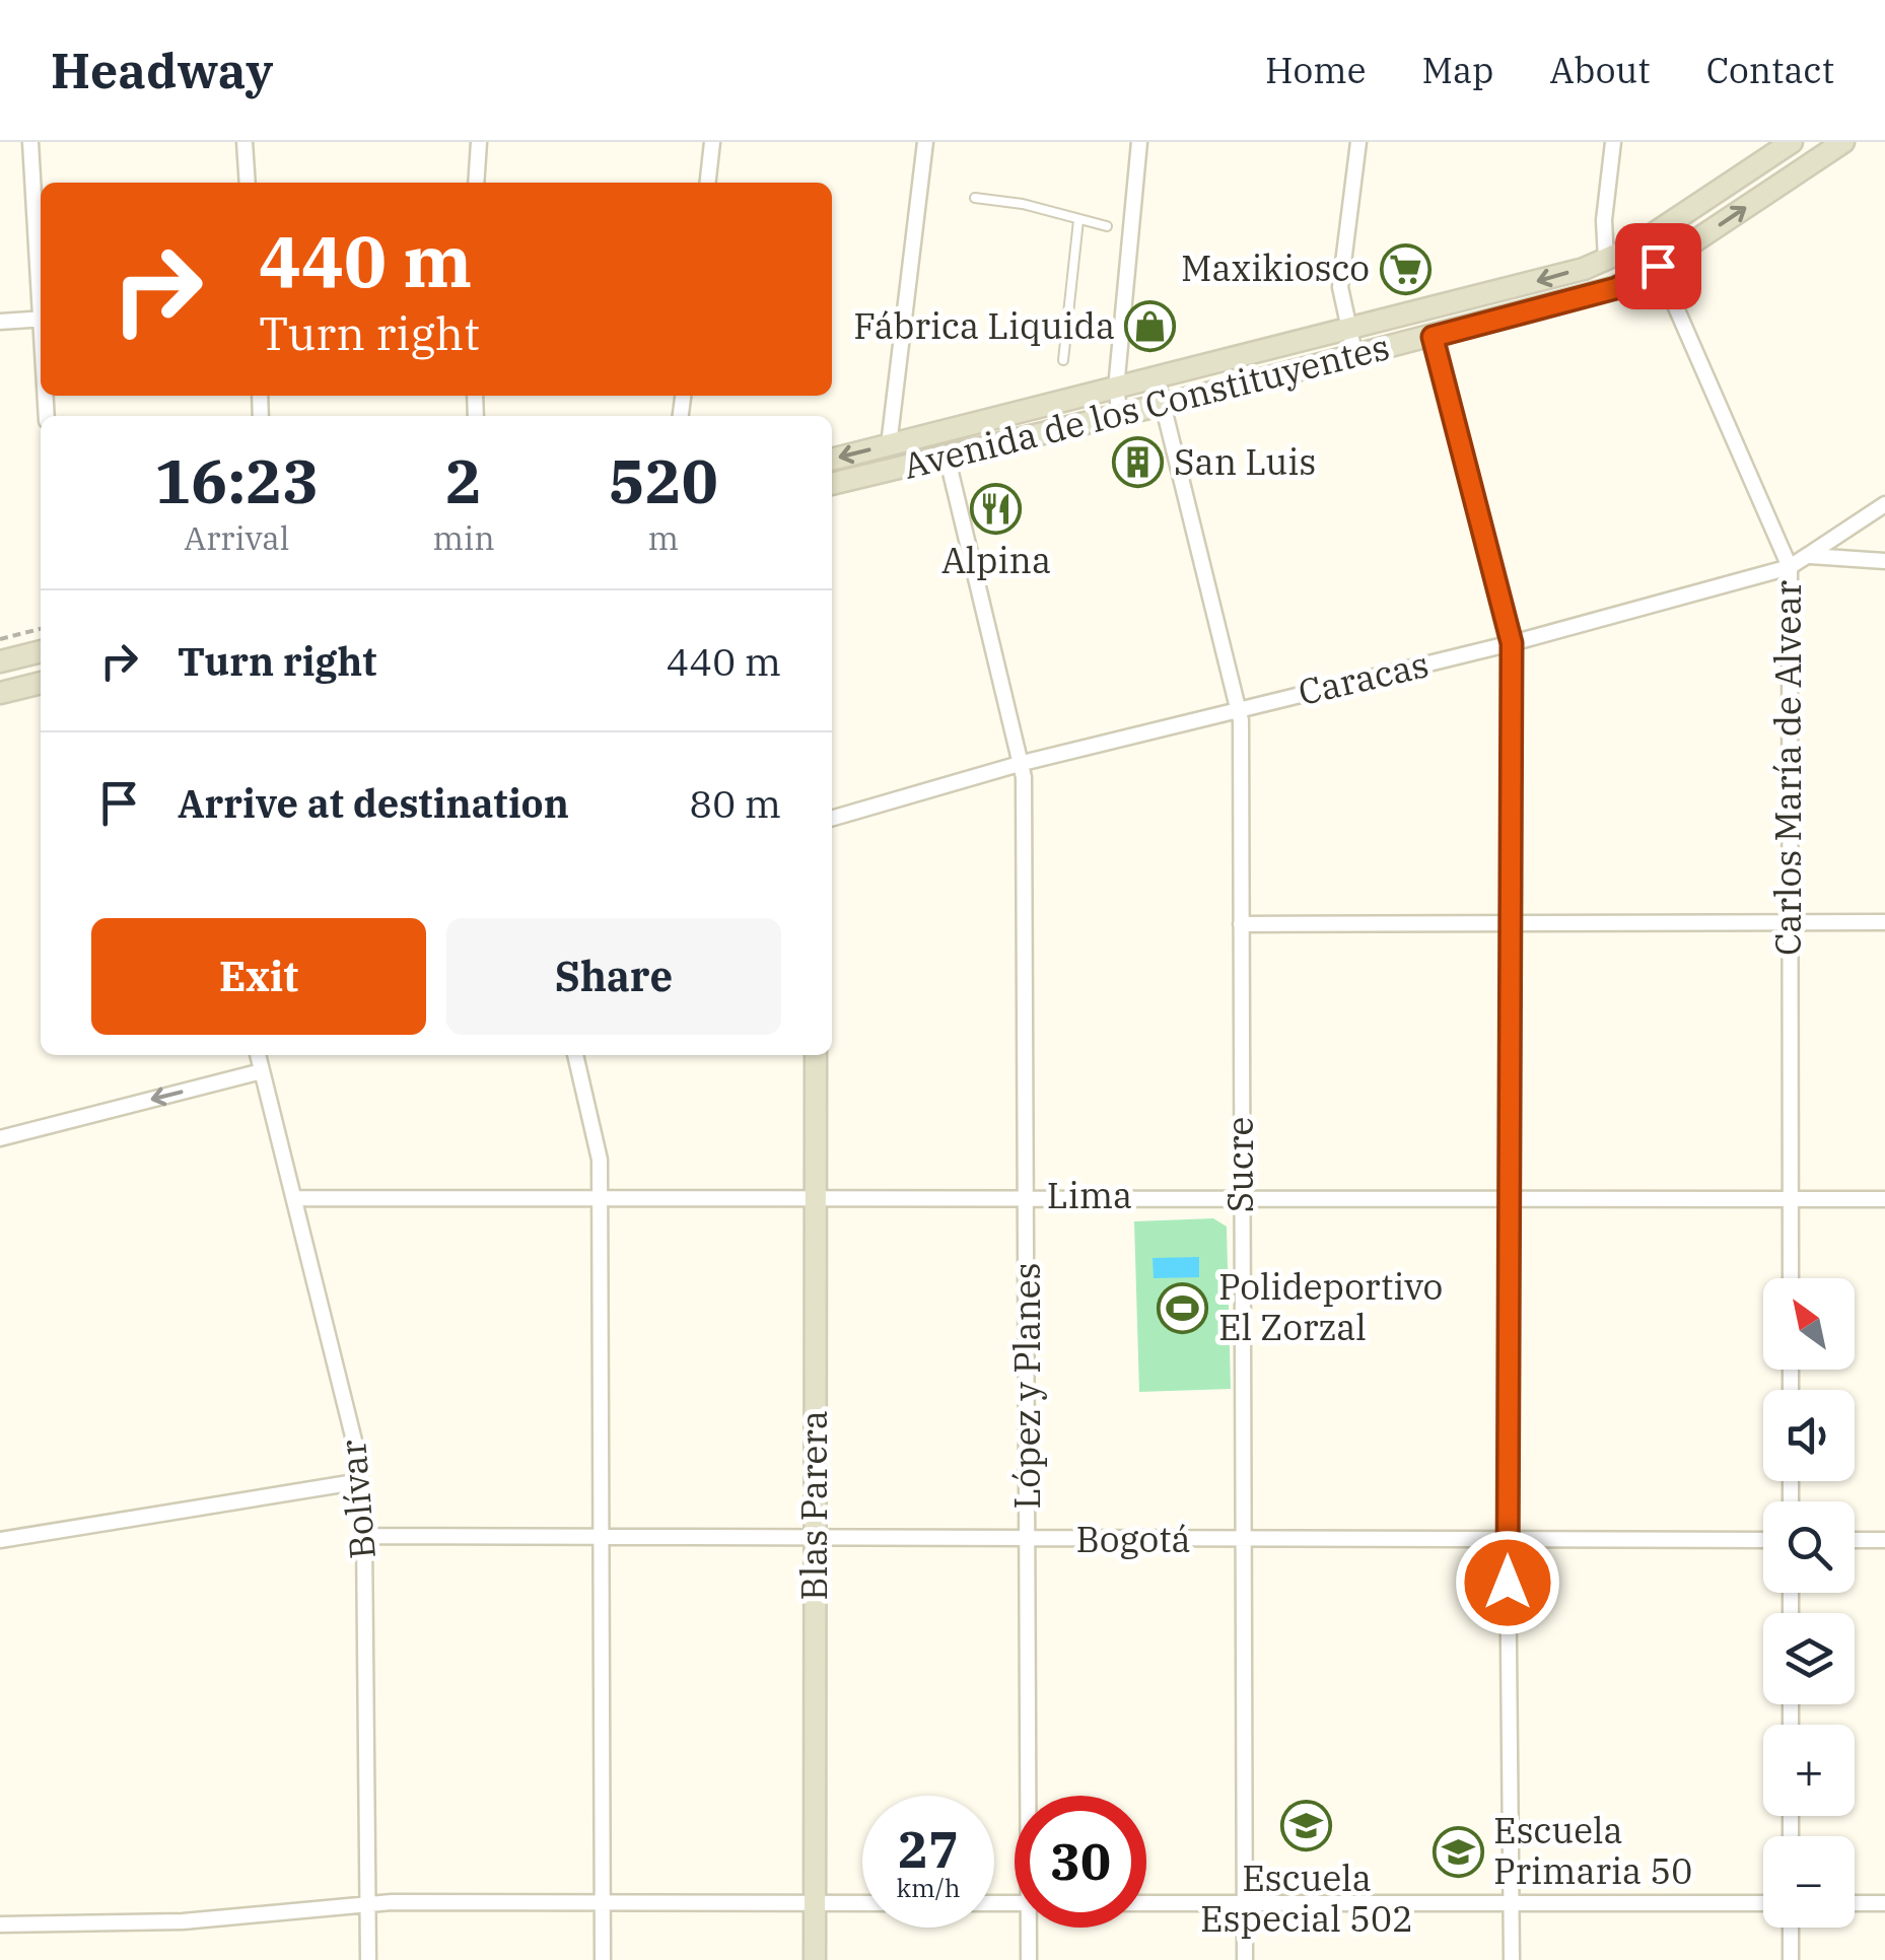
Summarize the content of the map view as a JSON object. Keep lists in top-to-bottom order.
{
  "streets": {
    "main road": ["Avenida de los Constituyentes", "Blas Parera"],
    "street": [
      "Caracas",
      "Carlos María de Alvear",
      "Sucre",
      "Lima",
      "López y Planes",
      "Bolívar",
      "Bogotá"
    ]
  },
  "crossings": [
    ["Avenida de los Constituyentes", "Carlos María de Alvear"],
    ["Avenida de los Constituyentes", "Sucre"],
    ["Avenida de los Constituyentes", "López y Planes"],
    ["Caracas", "Carlos María de Alvear"],
    ["Caracas", "Sucre"],
    ["Caracas", "López y Planes"],
    ["Carlos María de Alvear", "Lima"],
    ["Sucre", "Lima"],
    ["Sucre", "Bogotá"],
    ["Lima", "López y Planes"],
    ["Lima", "Bolívar"],
    ["Lima", "Blas Parera"],
    ["López y Planes", "Bogotá"],
    ["Bolívar", "Bogotá"],
    ["Blas Parera", "Bogotá"]
  ],
  "places": {
    "supermarket": ["Maxikiosco"],
    "shop": ["Fábrica Liquida"],
    "building": ["San Luis"],
    "restaurant": ["Alpina"],
    "sports": ["Polideportivo El Zorzal"],
    "school or university": ["Escuela Especial 502", "Escuela Primaria 50"]
  },
  "north": "top left",
  "page": {
    "header": "Headway",
    "nav": [
      "Home",
      "Map",
      "About",
      "Contact"
    ],
    "turn": ["440 m", "Turn right"],
    "eta": [
      "16:23",
      "Arrival",
      "2",
      "min",
      "520",
      "m"
    ],
    "list": [
      {
        "name": "Turn right",
        "value": "440 m"
      },
      {
        "name": "Arrive at destination",
        "value": "80 m"
      }
    ],
    "buttons": ["Exit", "Share"],
    "map_buttons": ["+", "−"],
    "speed": "27 km/h",
    "limit": "30"
  }
}
